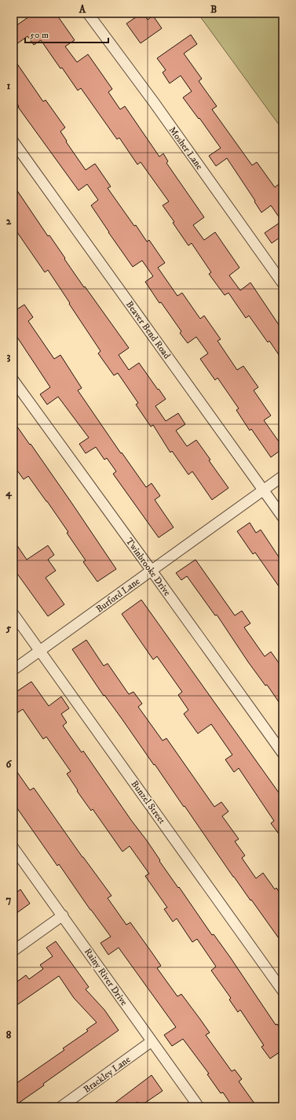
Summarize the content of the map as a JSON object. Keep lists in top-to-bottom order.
{
  "streets": {
    "street": [
      "Mosher Lane",
      "Beaver Bend Road",
      "Twinbrooke Drive",
      "Burford Lane",
      "Bunzel Street",
      "Rainy River Drive",
      "Brackley Lane"
    ]
  },
  "crossings": [
    ["Beaver Bend Road", "Burford Lane"],
    ["Twinbrooke Drive", "Burford Lane"],
    ["Burford Lane", "Bunzel Street"],
    ["Rainy River Drive", "Brackley Lane"]
  ],
  "scale_bar": "50 m",
  "grid": {
    "columns": ["A", "B"],
    "rows": [
      "1",
      "2",
      "3",
      "4",
      "5",
      "6",
      "7",
      "8"
    ]
  }
}
